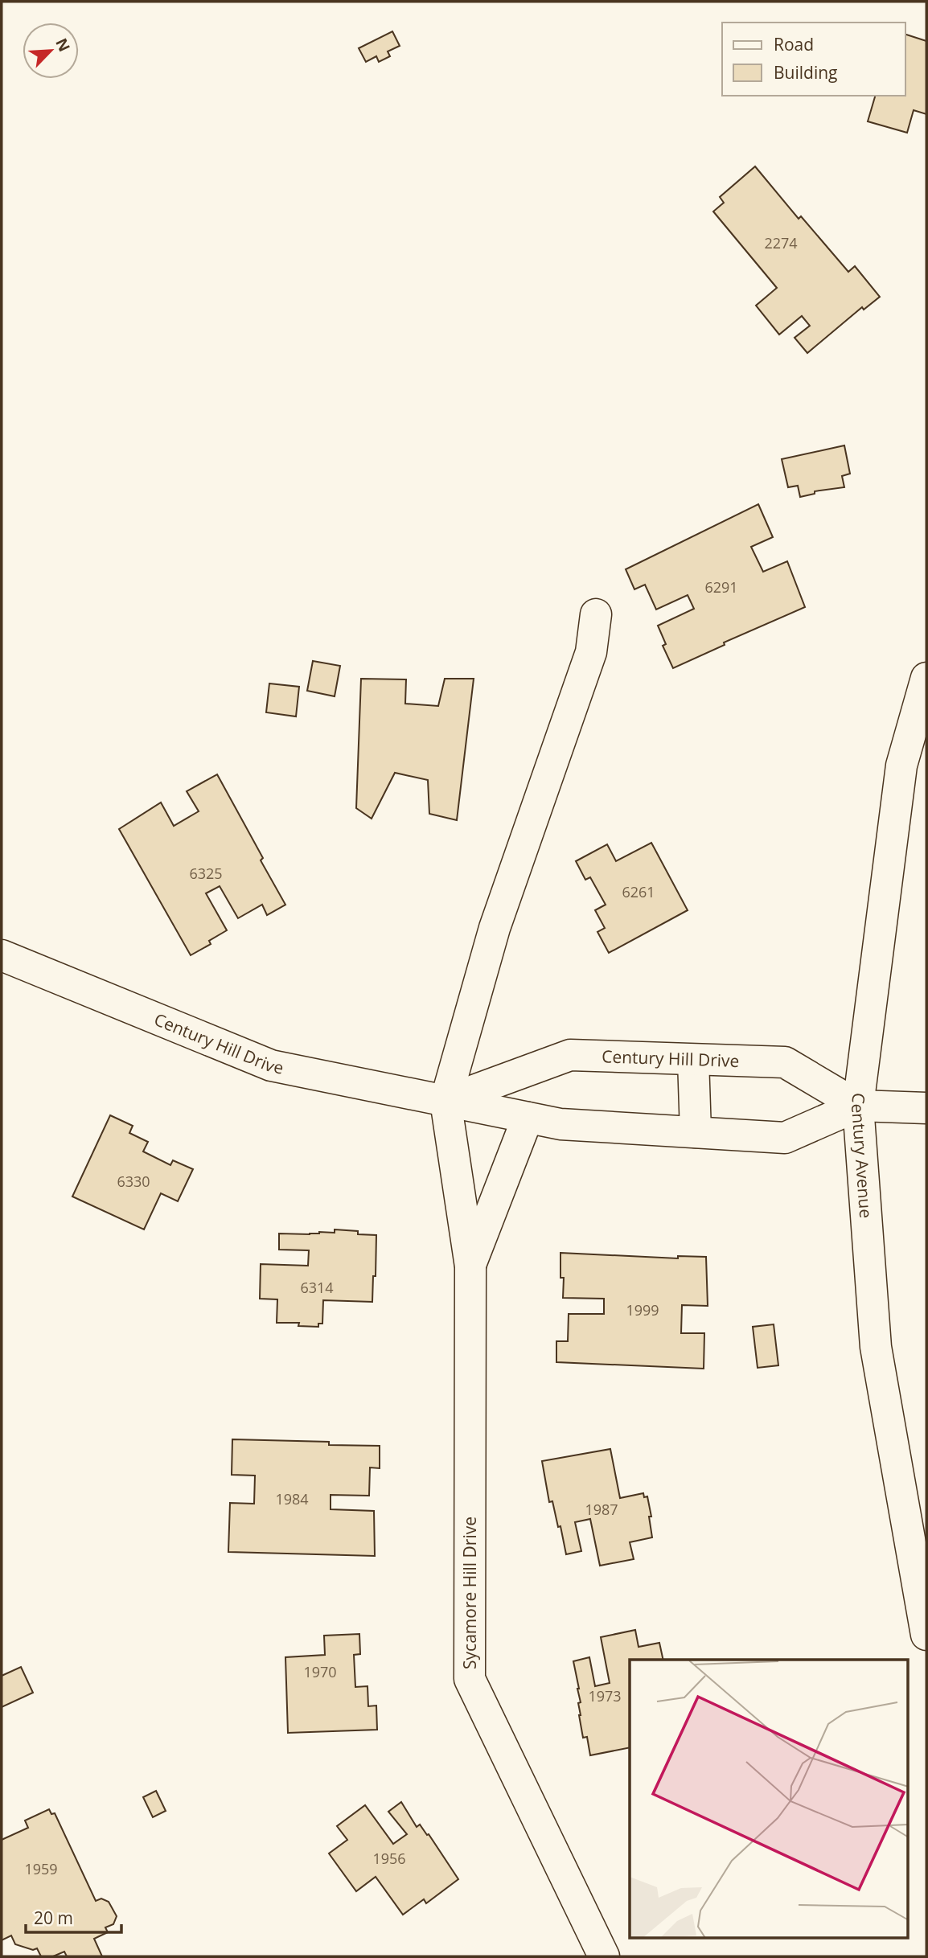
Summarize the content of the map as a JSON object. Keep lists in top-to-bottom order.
{
  "streets": {
    "street": ["Century Hill Drive", "Century Avenue", "Sycamore Hill Drive"]
  },
  "crossings": [
    ["Century Hill Drive", "Century Avenue"]
  ],
  "house_numbers": [
    "2274",
    "6291",
    "6325",
    "6261",
    "6330",
    "6314",
    "1999",
    "1984",
    "1987",
    "1970",
    "1973",
    "1956",
    "1959"
  ],
  "legend": ["Road", "Building"],
  "scale_bar": "20 m",
  "north": "top right"
}
